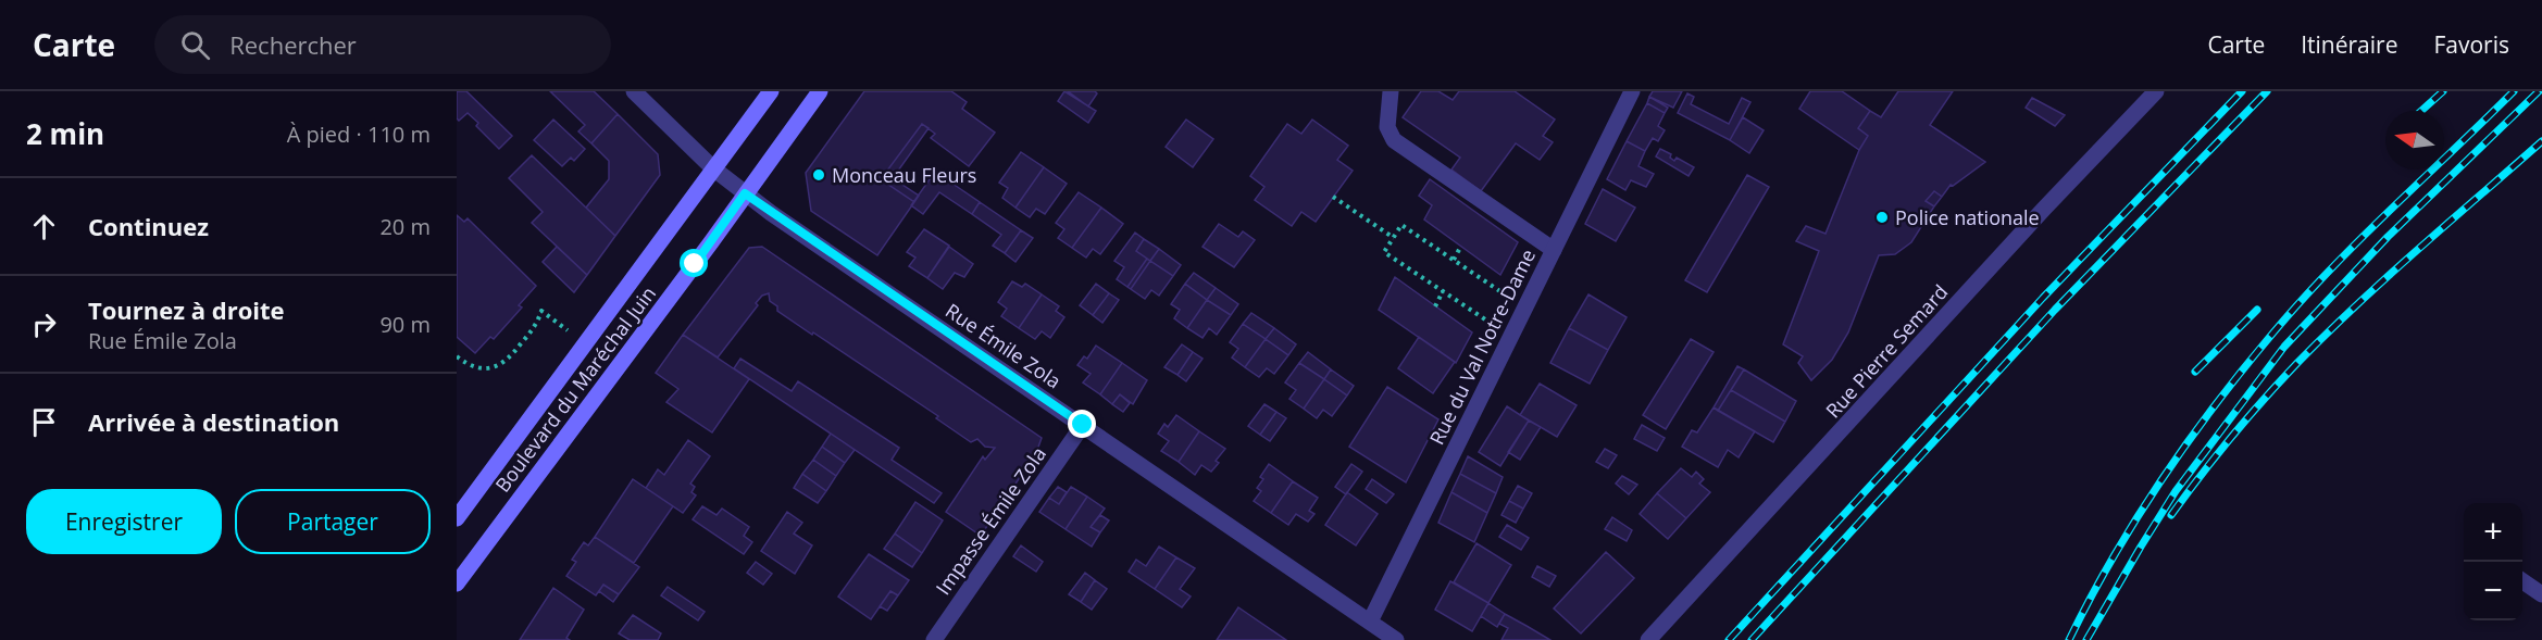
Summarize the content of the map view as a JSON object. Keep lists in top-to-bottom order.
{
  "streets": {
    "main road": ["Boulevard du Maréchal Juin"],
    "street": [
      "Rue Émile Zola",
      "Rue du Val Notre-Dame",
      "Rue Pierre Semard",
      "Impasse Émile Zola"
    ]
  },
  "crossings": [
    ["Rue Émile Zola", "Rue du Val Notre-Dame"],
    ["Rue Émile Zola", "Boulevard du Maréchal Juin"],
    ["Rue Émile Zola", "Impasse Émile Zola"]
  ],
  "places": ["Monceau Fleurs", "Police nationale"],
  "north": "left",
  "page": {
    "header": "Carte",
    "search": "Rechercher",
    "nav": ["Carte", "Itinéraire", "Favoris"],
    "heading": ["2 min", "À pied · 110 m"],
    "list": [
      ["Continuez", "20 m"],
      ["Tournez à droite", "Rue Émile Zola", "90 m"],
      "Arrivée à destination"
    ],
    "buttons": ["Enregistrer", "Partager"],
    "map_buttons": ["+", "−"]
  }
}
